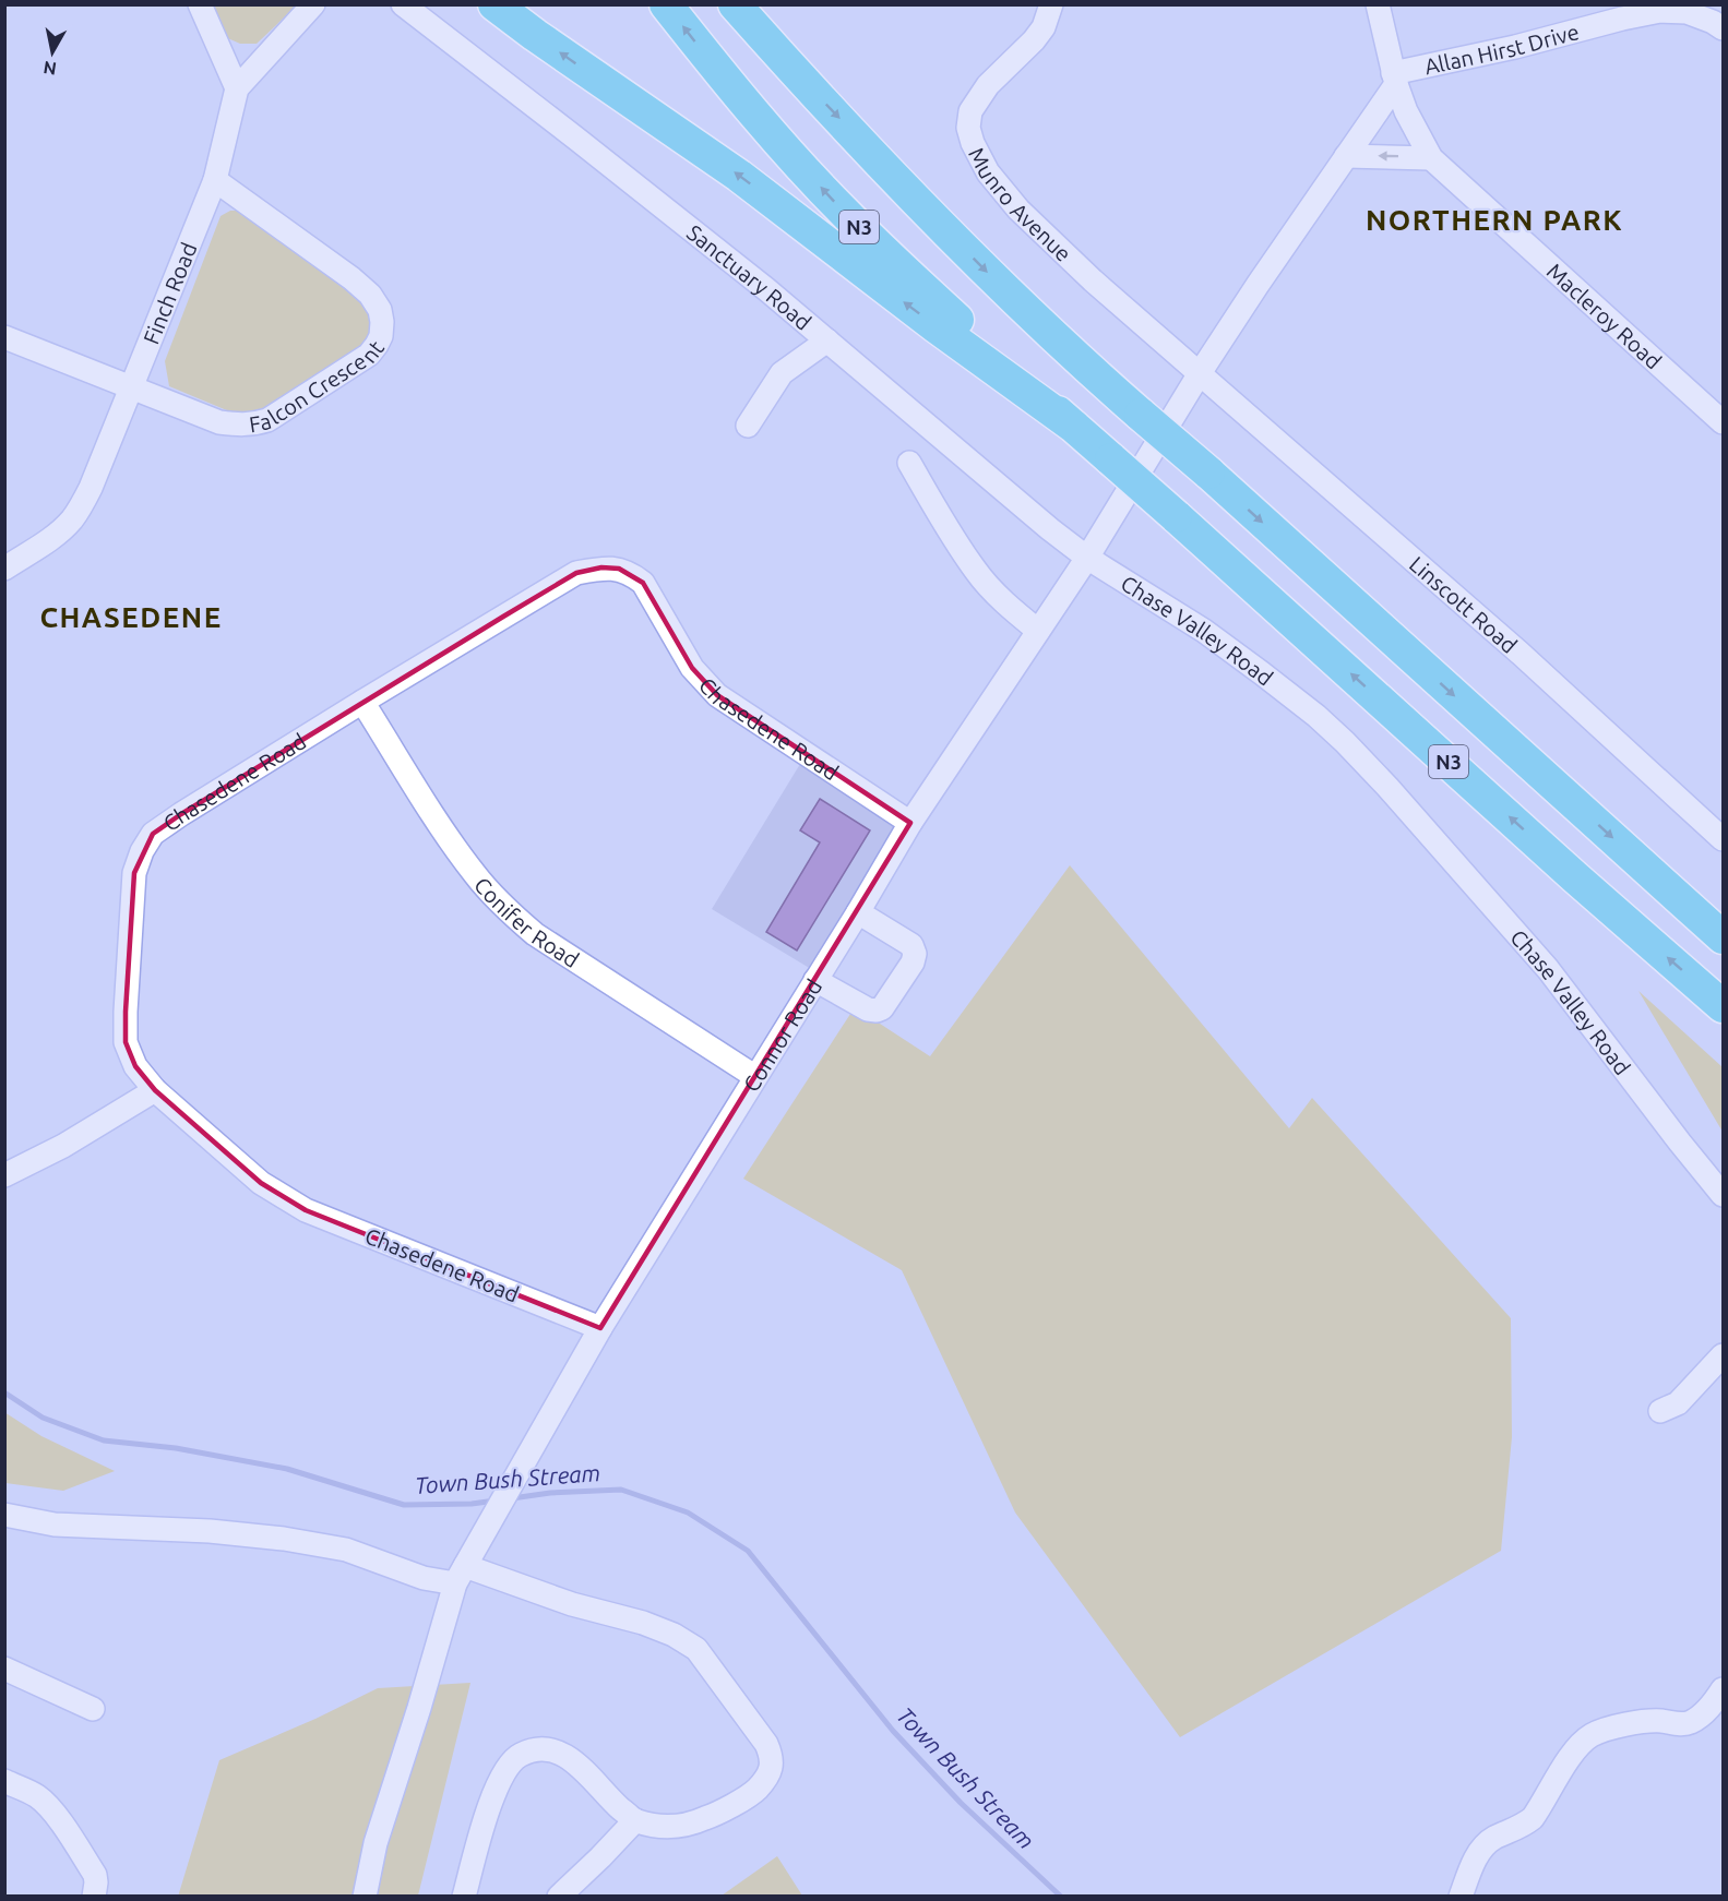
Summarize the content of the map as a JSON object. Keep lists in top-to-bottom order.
{
  "streets": {
    "highway": ["N3"],
    "street": [
      "Allan Hirst Drive",
      "Munro Avenue",
      "Sanctuary Road",
      "Finch Road",
      "Macleroy Road",
      "Falcon Crescent",
      "Linscott Road",
      "Chase Valley Road",
      "Chasedene Road",
      "Conifer Road",
      "Connor Road"
    ]
  },
  "crossings": [
    ["Allan Hirst Drive", "Macleroy Road"],
    ["Munro Avenue", "Linscott Road"],
    ["Sanctuary Road", "Chase Valley Road"],
    ["Sanctuary Road", "Connor Road"],
    ["Finch Road", "Falcon Crescent"],
    ["Chase Valley Road", "Connor Road"],
    ["Chasedene Road", "Conifer Road"],
    ["Chasedene Road", "Connor Road"],
    ["Conifer Road", "Connor Road"]
  ],
  "districts": ["NORTHERN PARK", "CHASEDENE"],
  "water": ["Town Bush Stream"],
  "north": "bottom"
}
